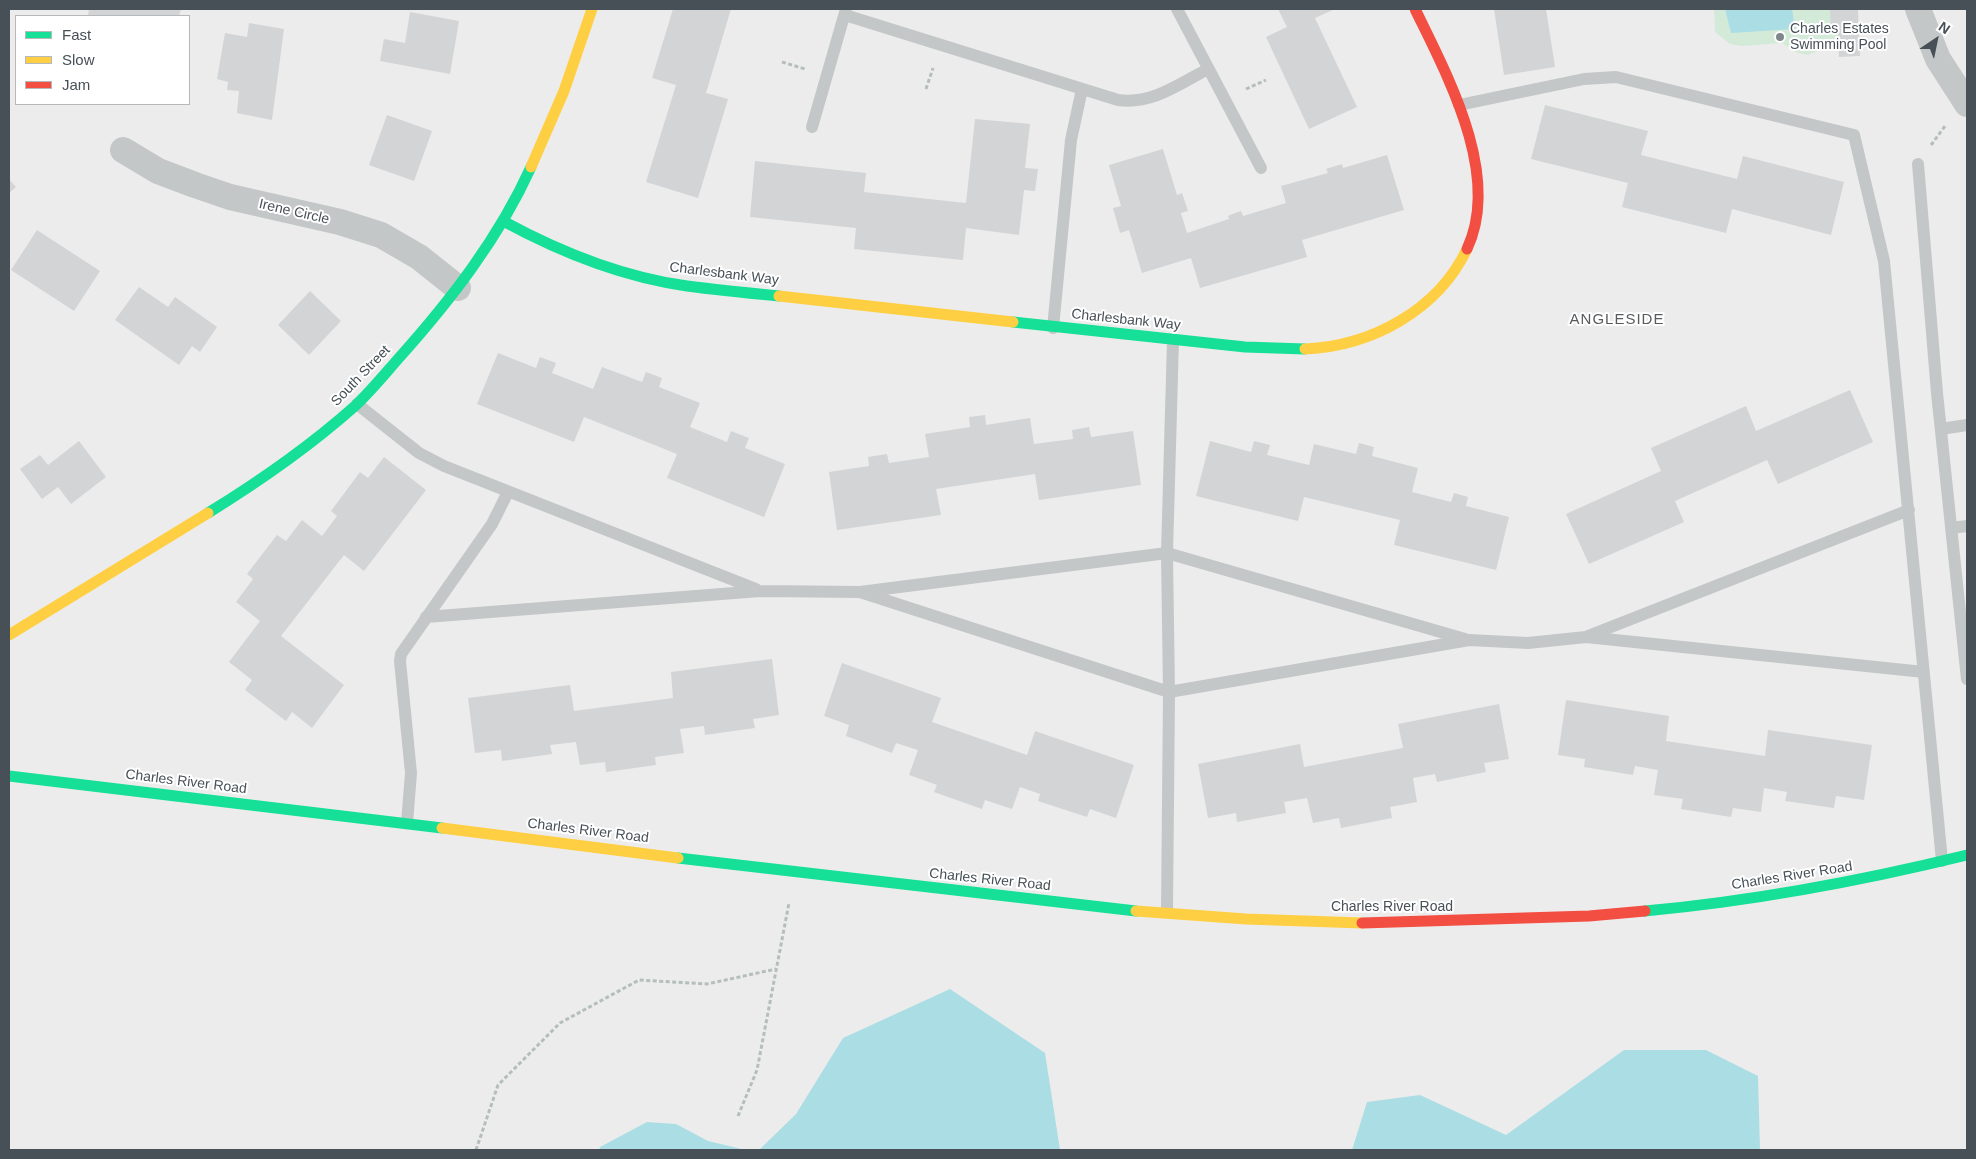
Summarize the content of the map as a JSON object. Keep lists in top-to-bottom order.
{
  "streets": {
    "street": [
      "Irene Circle",
      "Charlesbank Way",
      "South Street",
      "Charles River Road"
    ]
  },
  "crossings": [
    ["Irene Circle", "South Street"],
    ["Charlesbank Way", "South Street"]
  ],
  "districts": ["ANGLESIDE"],
  "places": ["Charles Estates Swimming Pool"],
  "legend": ["Fast", "Slow", "Jam"],
  "north": "top right"
}
